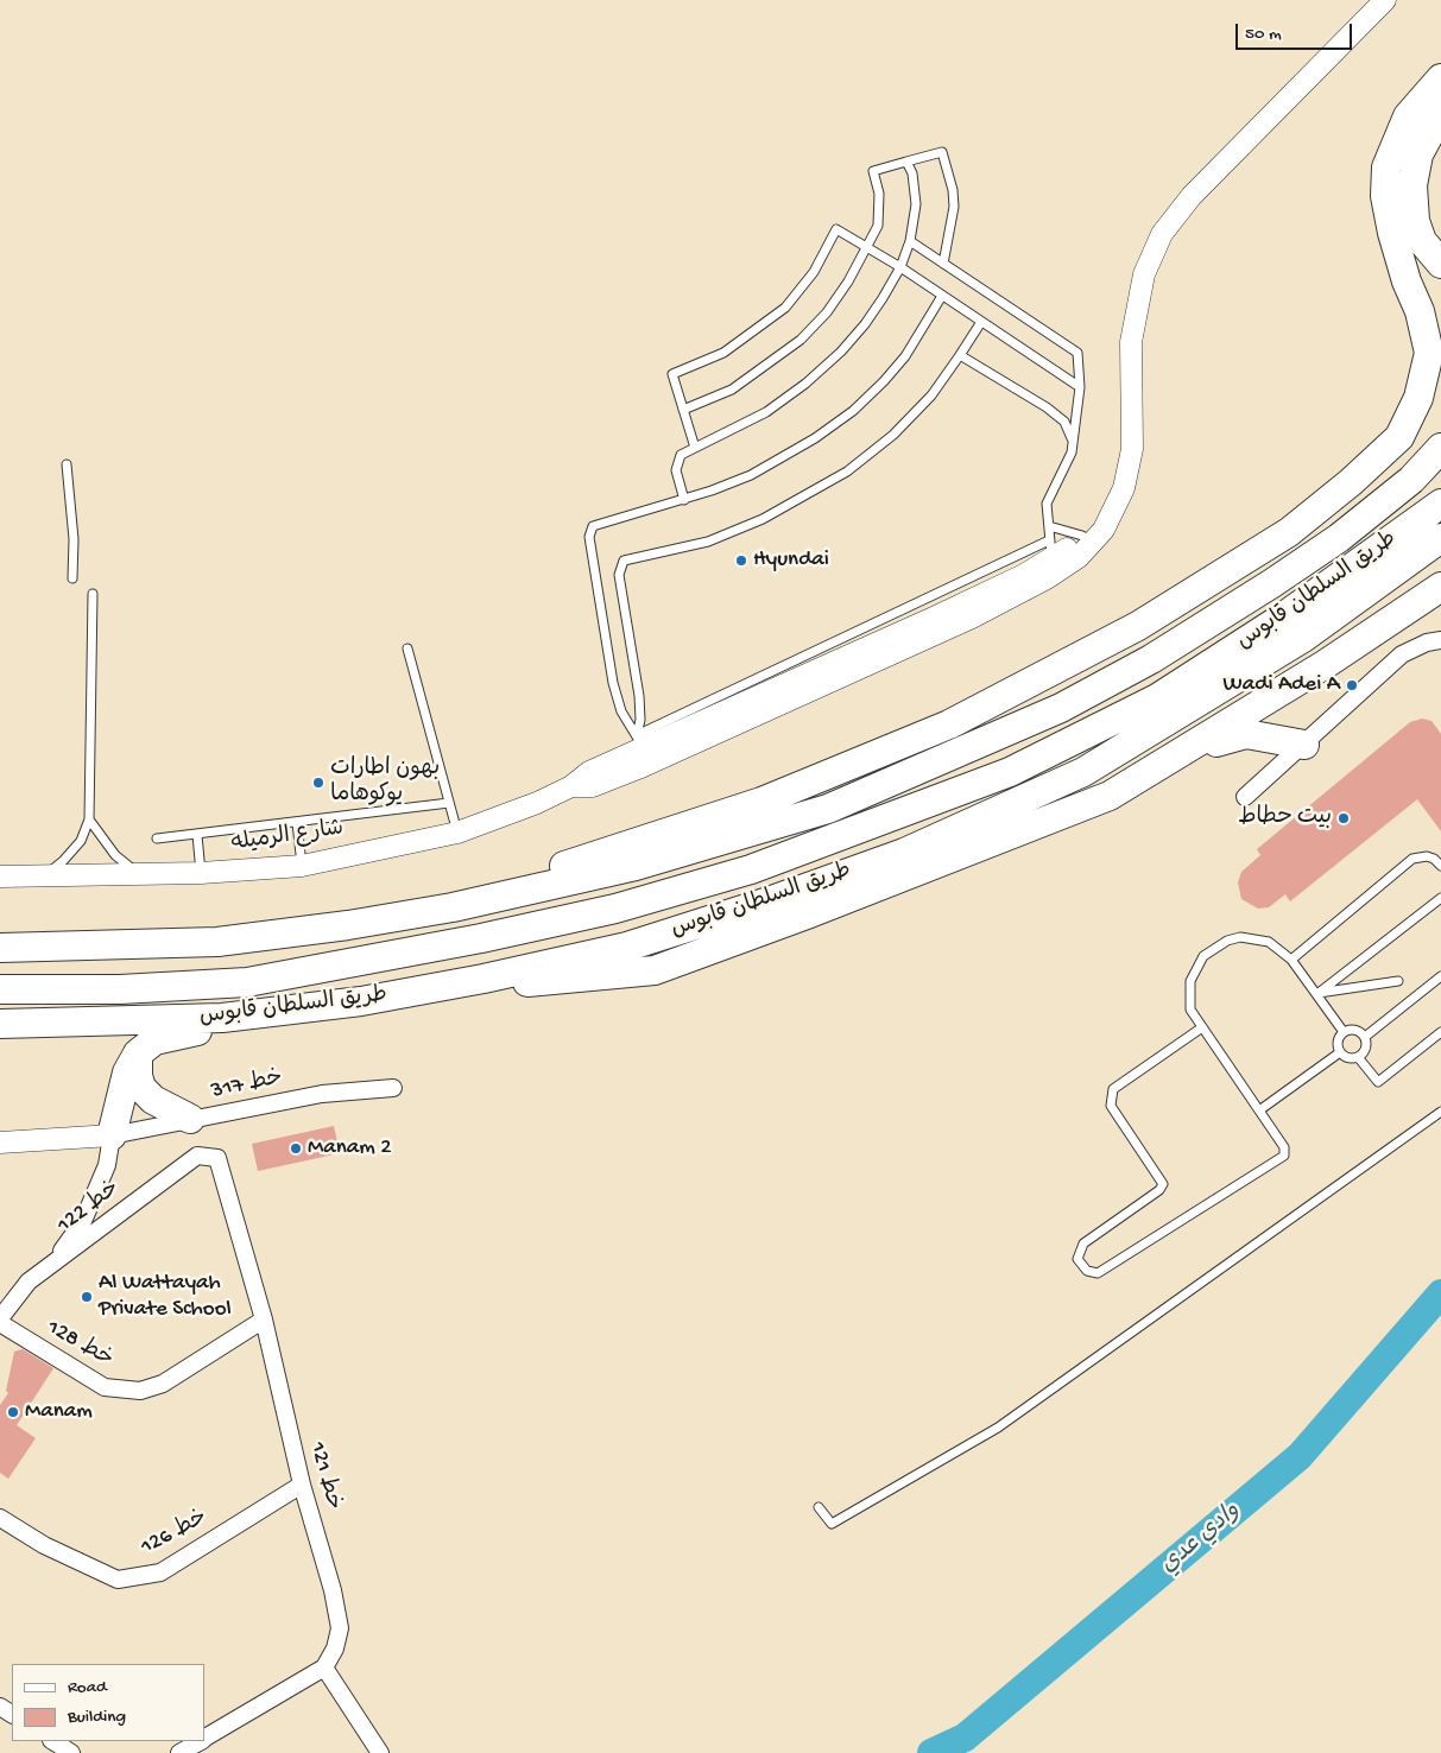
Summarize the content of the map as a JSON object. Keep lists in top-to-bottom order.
{
  "streets": {
    "highway": ["طريق السلطان قابوس"],
    "street": [
      "شارع الرميله",
      "خط 317",
      "خط 122",
      "خط 128",
      "خط 121",
      "خط 126"
    ]
  },
  "crossings": [
    ["خط 122", "خط 121"],
    ["خط 128", "خط 121"],
    ["خط 121", "خط 126"]
  ],
  "water": ["وادي عدي"],
  "places": [
    "Hyundai",
    "Wadi Adei A",
    "بهون اطارات يوكوهاما",
    "بيت حطاط",
    "Manam 2",
    "Al Wattayah Private School",
    "Manam"
  ],
  "legend": ["Road", "Building"],
  "scale_bar": "50 m"
}
